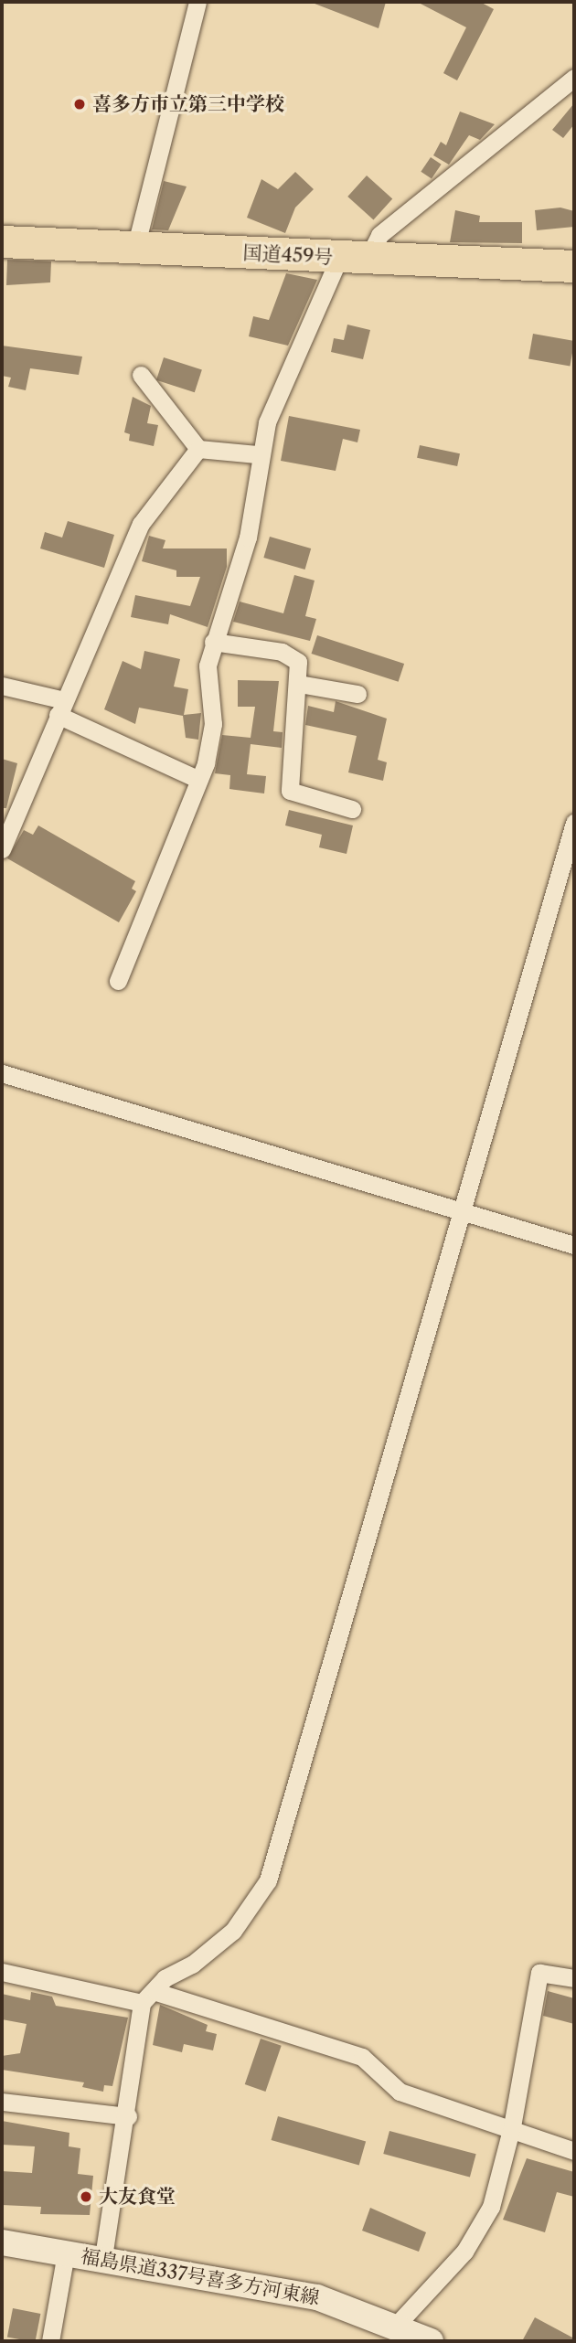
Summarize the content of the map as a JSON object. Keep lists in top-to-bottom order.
{
  "streets": {
    "highway": ["国道459号"],
    "main road": ["福島県道337号喜多方河東線"]
  },
  "places": ["喜多方市立第三中学校", "大友食堂"]
}
